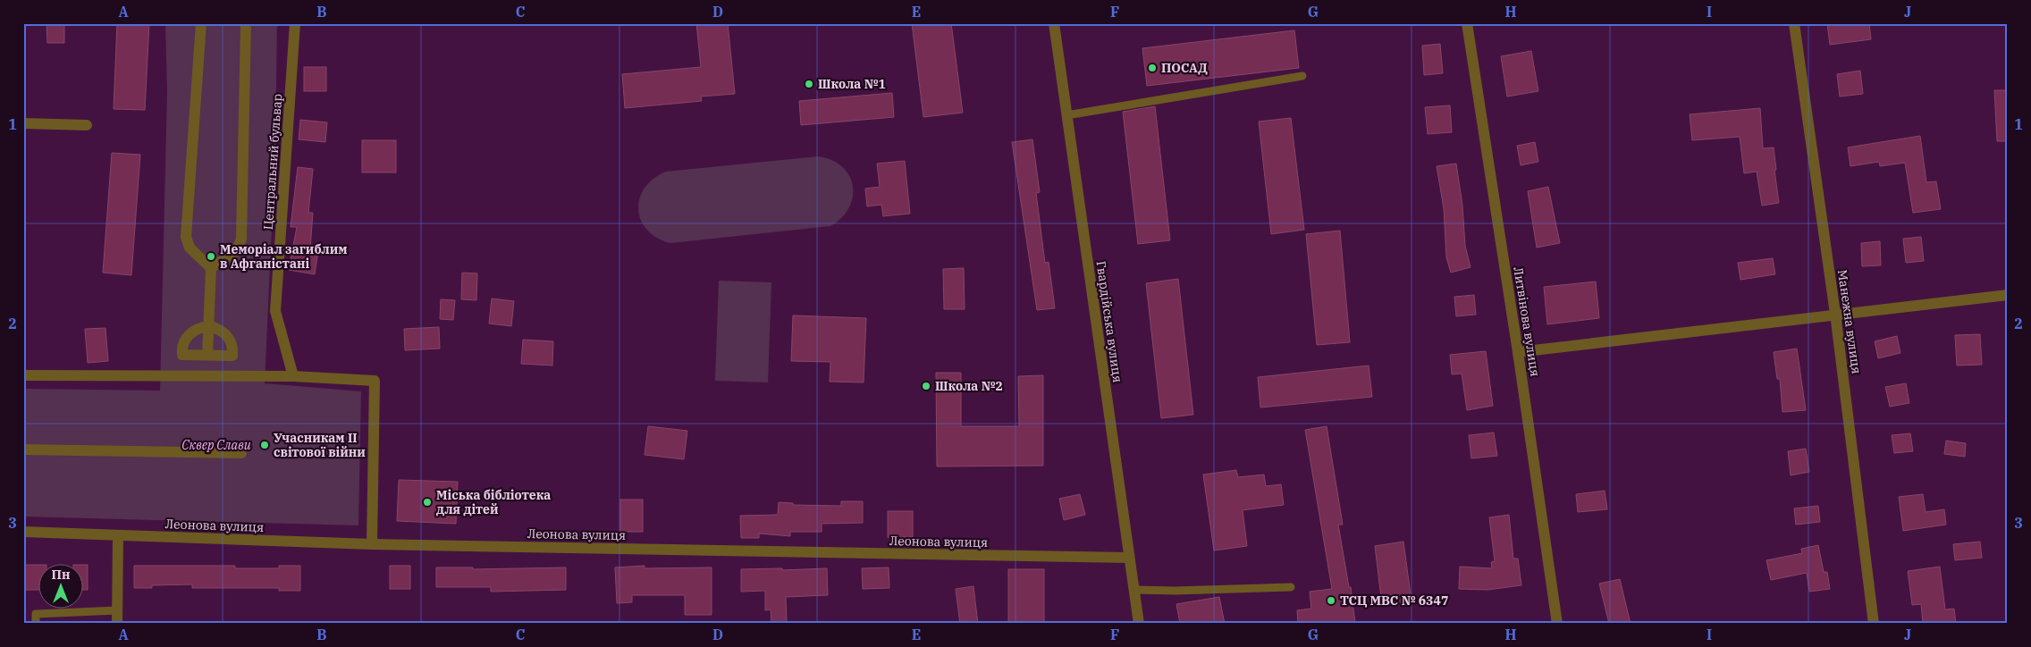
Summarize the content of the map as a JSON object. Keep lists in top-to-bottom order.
{
  "streets": {
    "street": [
      "Центральний бульвар",
      "Гвардійська вулиця",
      "Литвінова вулиця",
      "Манежна вулиця",
      "Леонова вулиця"
    ]
  },
  "crossings": [
    ["Гвардійська вулиця", "Леонова вулиця"]
  ],
  "parks": ["Сквер Слави"],
  "places": [
    "ПОСАД",
    "Школа №1",
    "Меморіал загиблим в Афганістані",
    "Школа №2",
    "Учасникам II світової війни",
    "Міська бібліотека для дітей",
    "ТСЦ МВС № 6347"
  ],
  "north": "top",
  "grid": {
    "columns": [
      "A",
      "B",
      "C",
      "D",
      "E",
      "F",
      "G",
      "H",
      "I",
      "J"
    ],
    "rows": ["1", "2", "3"]
  }
}
